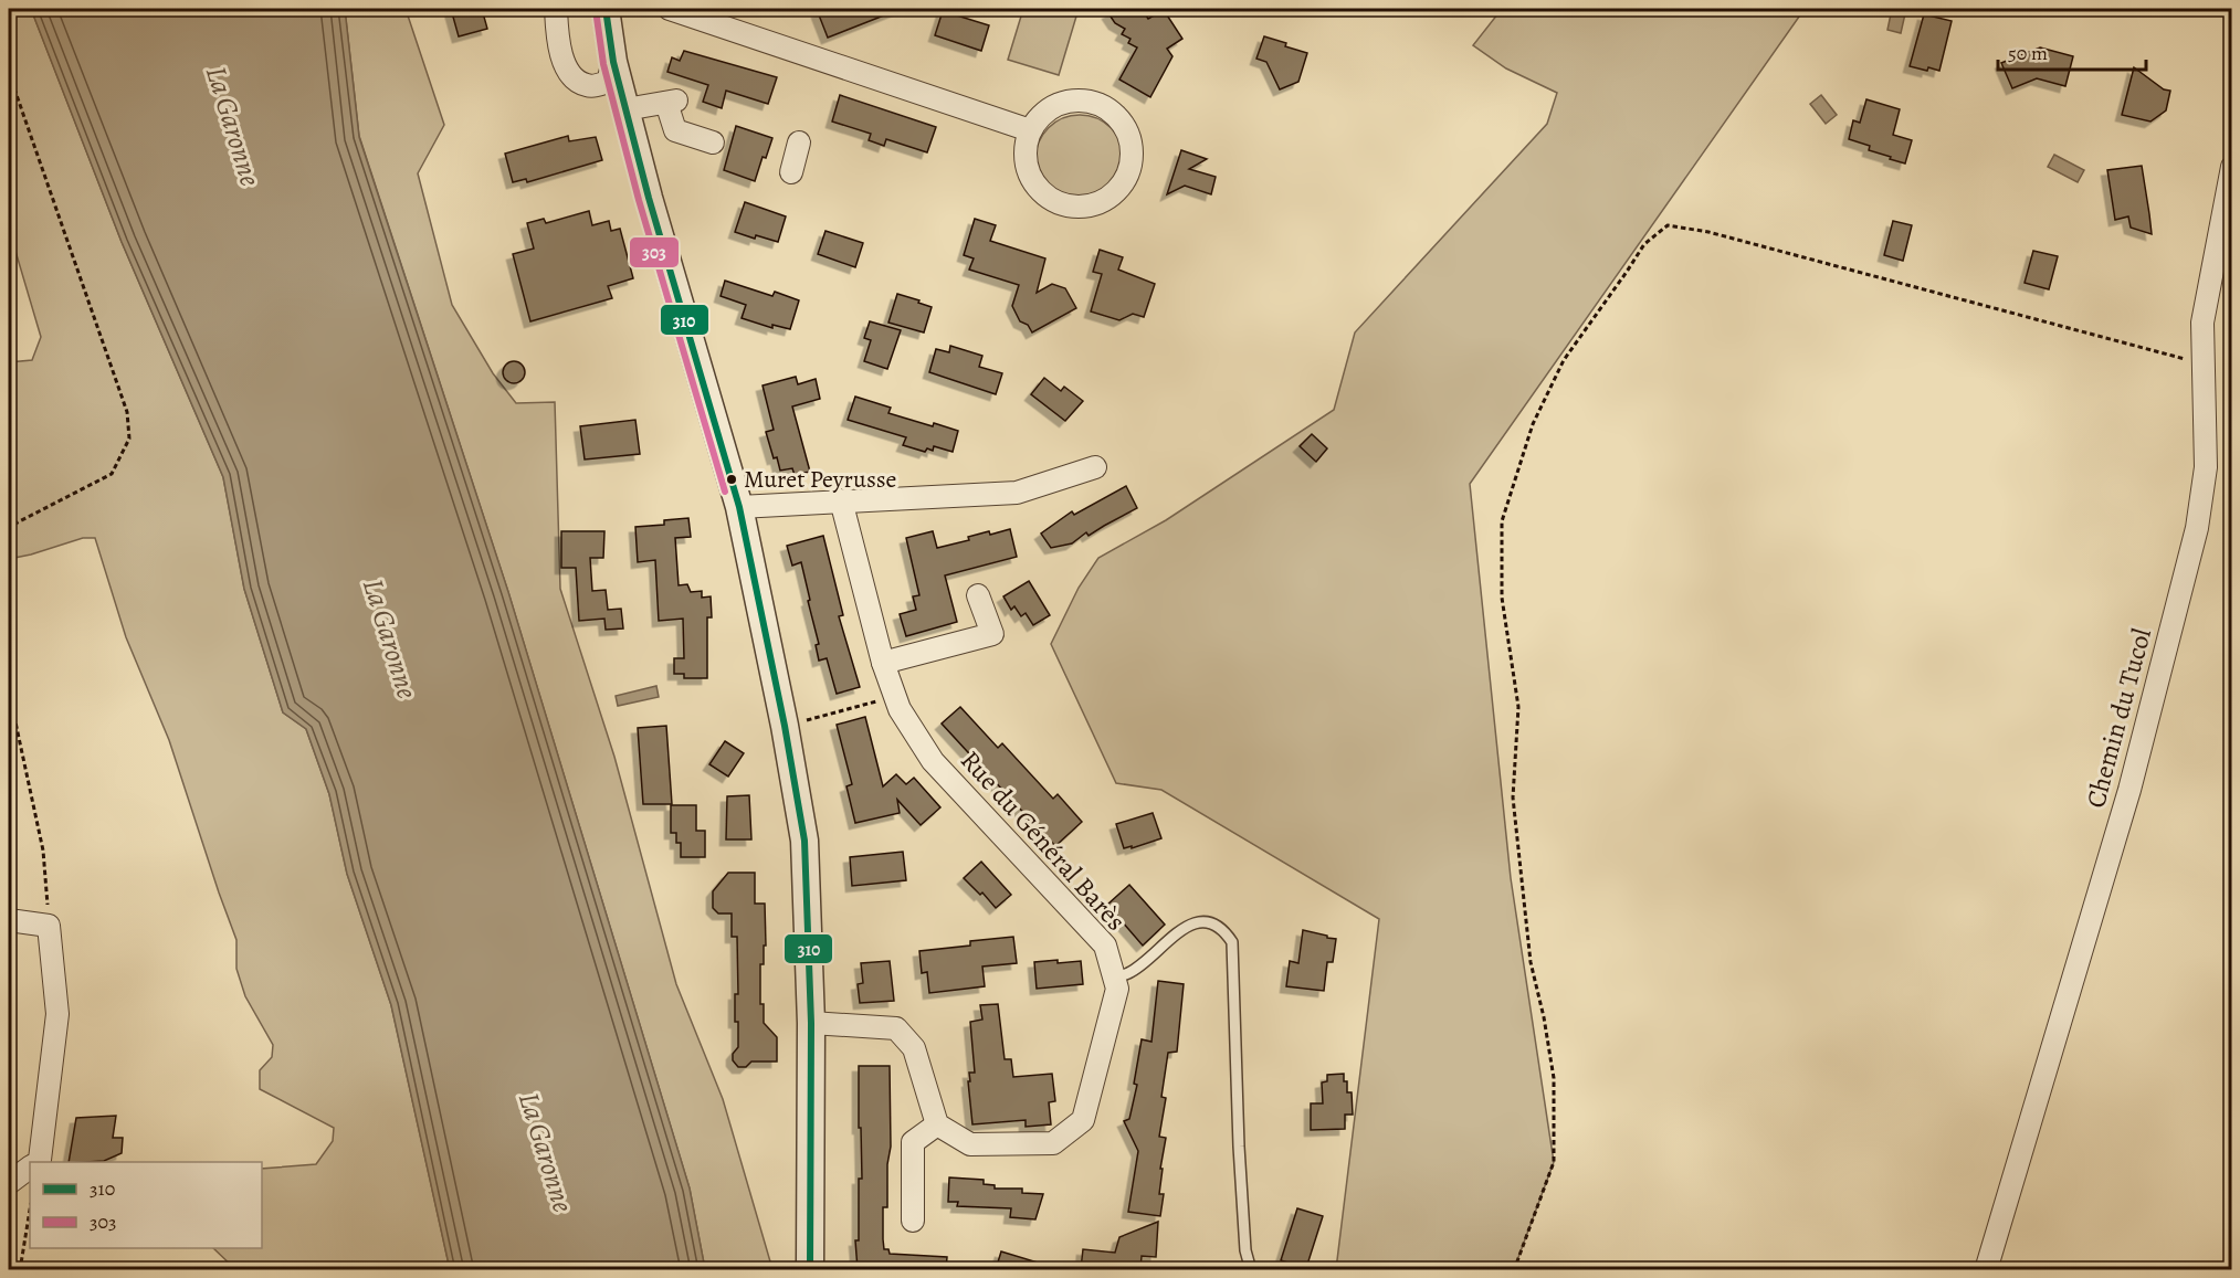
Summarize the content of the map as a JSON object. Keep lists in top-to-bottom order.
{
  "streets": {
    "street": ["Chemin du Tucol", "Rue du Général Barès"]
  },
  "water": ["La Garonne"],
  "places": ["Muret Peyrusse"],
  "lines": ["transit line 310", "transit line 303"],
  "legend": ["310", "303"],
  "scale_bar": "50 m"
}
